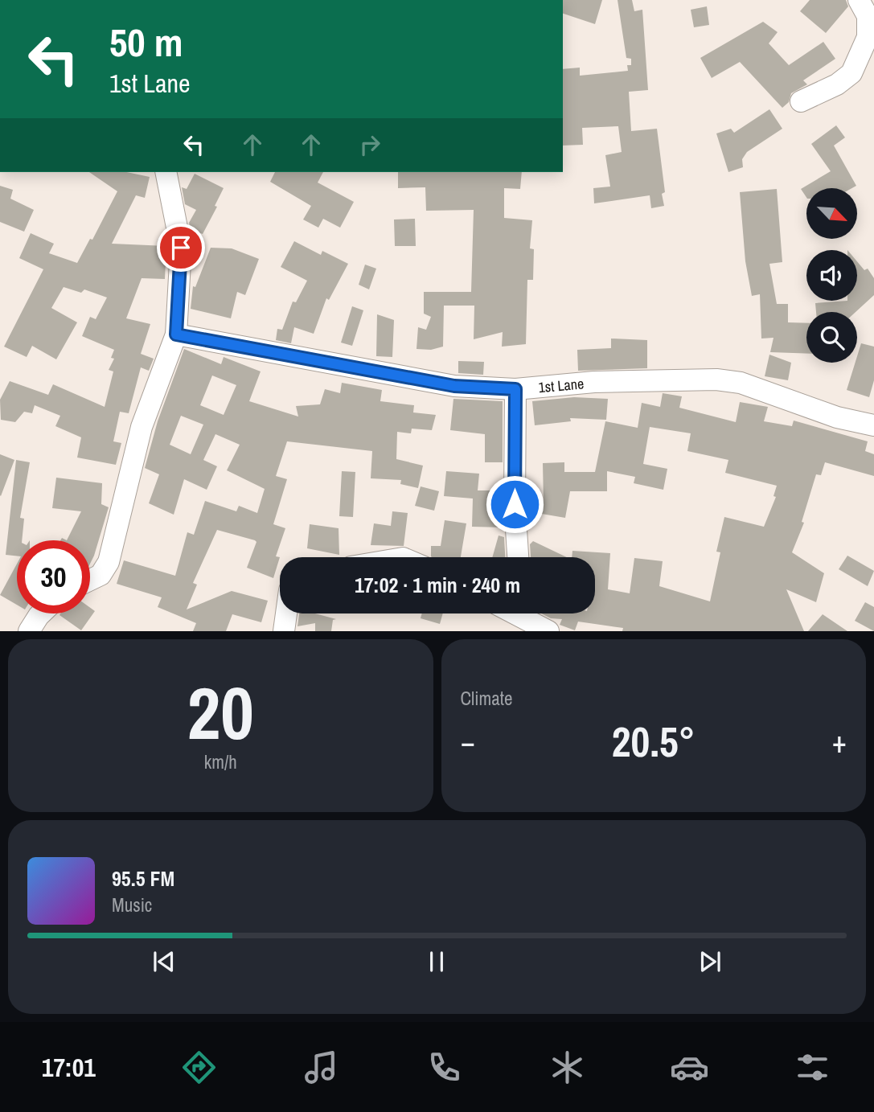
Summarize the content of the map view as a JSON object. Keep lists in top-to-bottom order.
{
  "streets": {
    "street": ["1st Lane"]
  },
  "north": "bottom right",
  "page": {
    "turn": ["50 m", "1st Lane"],
    "limit": "30",
    "trip": "17:02 · 1 min · 240 m",
    "tile": [
      ["20", "km/h"],
      "Climate"
    ],
    "heat": ["−", "20.5°", "+"],
    "song": ["95.5 FM", "Music"],
    "tabs": "17:01"
  }
}
